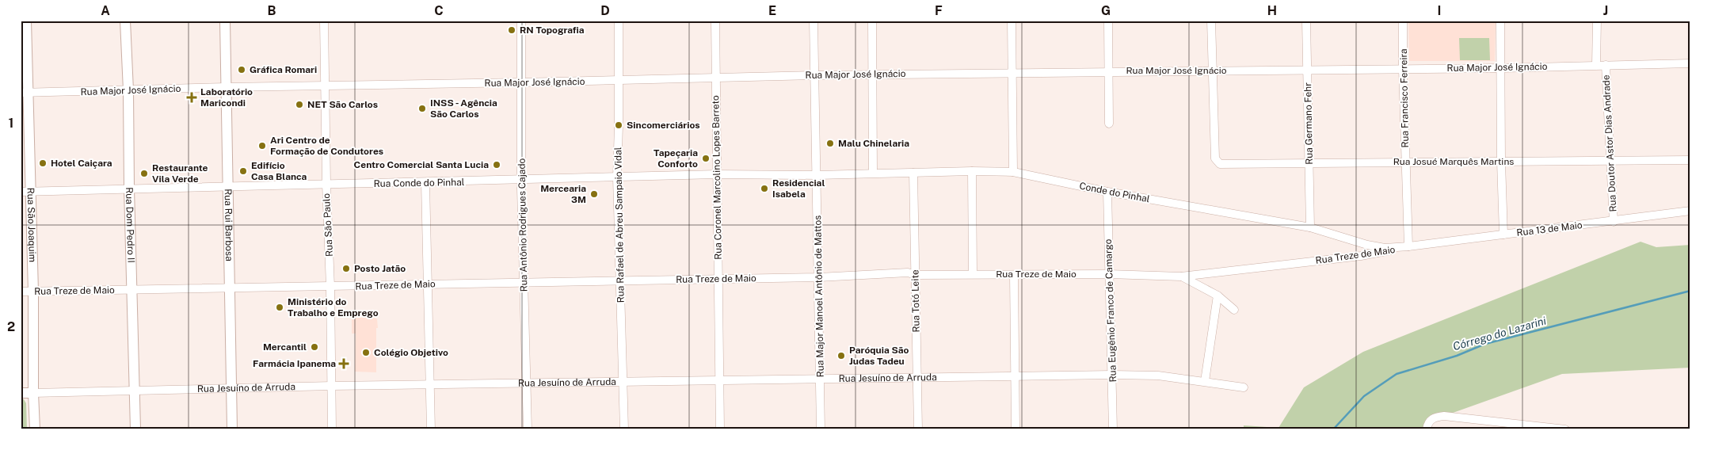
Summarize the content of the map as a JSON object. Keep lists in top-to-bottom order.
{
  "streets": {
    "main road": [
      "Rua São Joaquim",
      "Rua Dom Pedro II",
      "Rua Rui Barbosa",
      "Rua Jesuíno de Arruda"
    ],
    "street": [
      "Rua Major José Ignácio",
      "Rua Francisco Ferreira",
      "Rua Germano Fehr",
      "Rua Doutor Astor Dias Andrade",
      "Rua Josué Marquês Martins",
      "Rua Coronel Marcolino Lopes Barreto",
      "Rua Conde do Pinhal",
      "Conde do Pinhal",
      "Rua São Paulo",
      "Rua Antônio Rodrigues Cajado",
      "Rua Rafael de Abreu Sampaio Vidal",
      "Rua 13 de Maio",
      "Rua Treze de Maio",
      "Rua Major Manoel Antônio de Mattos",
      "Rua Totó Leite",
      "Rua Eugênio Franco de Camargo"
    ]
  },
  "crossings": [
    ["Rua Major José Ignácio", "Rua Francisco Ferreira"],
    ["Rua Major José Ignácio", "Rua Germano Fehr"],
    ["Rua Major José Ignácio", "Rua Doutor Astor Dias Andrade"],
    ["Rua Major José Ignácio", "Rua Josué Marquês Martins"],
    ["Rua Major José Ignácio", "Rua Coronel Marcolino Lopes Barreto"],
    ["Rua Major José Ignácio", "Rua São Joaquim"],
    ["Rua Major José Ignácio", "Rua Dom Pedro II"],
    ["Rua Major José Ignácio", "Rua Rui Barbosa"],
    ["Rua Major José Ignácio", "Rua São Paulo"],
    ["Rua Major José Ignácio", "Rua Antônio Rodrigues Cajado"],
    ["Rua Major José Ignácio", "Rua Rafael de Abreu Sampaio Vidal"],
    ["Rua Major José Ignácio", "Rua Major Manoel Antônio de Mattos"],
    ["Rua Francisco Ferreira", "Rua Josué Marquês Martins"],
    ["Rua Francisco Ferreira", "Conde do Pinhal"],
    ["Rua Francisco Ferreira", "Rua 13 de Maio"],
    ["Rua Francisco Ferreira", "Rua Treze de Maio"],
    ["Rua Germano Fehr", "Rua Josué Marquês Martins"],
    ["Rua Germano Fehr", "Conde do Pinhal"],
    ["Rua Doutor Astor Dias Andrade", "Rua Josué Marquês Martins"],
    ["Rua Doutor Astor Dias Andrade", "Rua 13 de Maio"],
    ["Rua Coronel Marcolino Lopes Barreto", "Rua Conde do Pinhal"],
    ["Rua Coronel Marcolino Lopes Barreto", "Rua Treze de Maio"],
    ["Rua Coronel Marcolino Lopes Barreto", "Rua Jesuíno de Arruda"],
    ["Rua Conde do Pinhal", "Conde do Pinhal"],
    ["Rua Conde do Pinhal", "Rua São Joaquim"],
    ["Rua Conde do Pinhal", "Rua Dom Pedro II"],
    ["Rua Conde do Pinhal", "Rua Rui Barbosa"],
    ["Rua Conde do Pinhal", "Rua São Paulo"],
    ["Rua Conde do Pinhal", "Rua Antônio Rodrigues Cajado"],
    ["Rua Conde do Pinhal", "Rua Rafael de Abreu Sampaio Vidal"],
    ["Rua Conde do Pinhal", "Rua Major Manoel Antônio de Mattos"],
    ["Conde do Pinhal", "Rua 13 de Maio"],
    ["Conde do Pinhal", "Rua Treze de Maio"],
    ["Conde do Pinhal", "Rua Major Manoel Antônio de Mattos"],
    ["Conde do Pinhal", "Rua Totó Leite"],
    ["Conde do Pinhal", "Rua Eugênio Franco de Camargo"],
    ["Rua São Joaquim", "Rua Treze de Maio"],
    ["Rua São Joaquim", "Rua Jesuíno de Arruda"],
    ["Rua Dom Pedro II", "Rua Treze de Maio"],
    ["Rua Dom Pedro II", "Rua Jesuíno de Arruda"],
    ["Rua Rui Barbosa", "Rua Treze de Maio"],
    ["Rua Rui Barbosa", "Rua Jesuíno de Arruda"],
    ["Rua São Paulo", "Rua Treze de Maio"],
    ["Rua São Paulo", "Rua Jesuíno de Arruda"],
    ["Rua Antônio Rodrigues Cajado", "Rua Treze de Maio"],
    ["Rua Antônio Rodrigues Cajado", "Rua Jesuíno de Arruda"],
    ["Rua Rafael de Abreu Sampaio Vidal", "Rua Treze de Maio"],
    ["Rua Rafael de Abreu Sampaio Vidal", "Rua Jesuíno de Arruda"],
    ["Rua 13 de Maio", "Rua Treze de Maio"],
    ["Rua Treze de Maio", "Rua Major Manoel Antônio de Mattos"],
    ["Rua Treze de Maio", "Rua Totó Leite"],
    ["Rua Treze de Maio", "Rua Eugênio Franco de Camargo"],
    ["Rua Major Manoel Antônio de Mattos", "Rua Jesuíno de Arruda"],
    ["Rua Totó Leite", "Rua Jesuíno de Arruda"],
    ["Rua Eugênio Franco de Camargo", "Rua Jesuíno de Arruda"]
  ],
  "water": ["Córrego do Lazarini"],
  "places": {
    "other": [
      "RN Topografia",
      "Gráfica Romari",
      "NET São Carlos",
      "INSS - Agência São Carlos",
      "Sincomerciários",
      "Malu Chinelaria",
      "Ari Centro de Formação de Condutores",
      "Tapeçaria Conforto",
      "Hotel Caiçara",
      "Centro Comercial Santa Lucia",
      "Edifício Casa Blanca",
      "Restaurante Vila Verde",
      "Residencial Isabela",
      "Mercearia 3M",
      "Posto Jatão",
      "Ministério do Trabalho e Emprego",
      "Mercantil",
      "Colégio Objetivo",
      "Paróquia São Judas Tadeu"
    ],
    "health": ["Laboratório Maricondi", "Farmácia Ipanema"]
  },
  "grid": {
    "columns": [
      "A",
      "B",
      "C",
      "D",
      "E",
      "F",
      "G",
      "H",
      "I",
      "J"
    ],
    "rows": ["1", "2"]
  }
}
